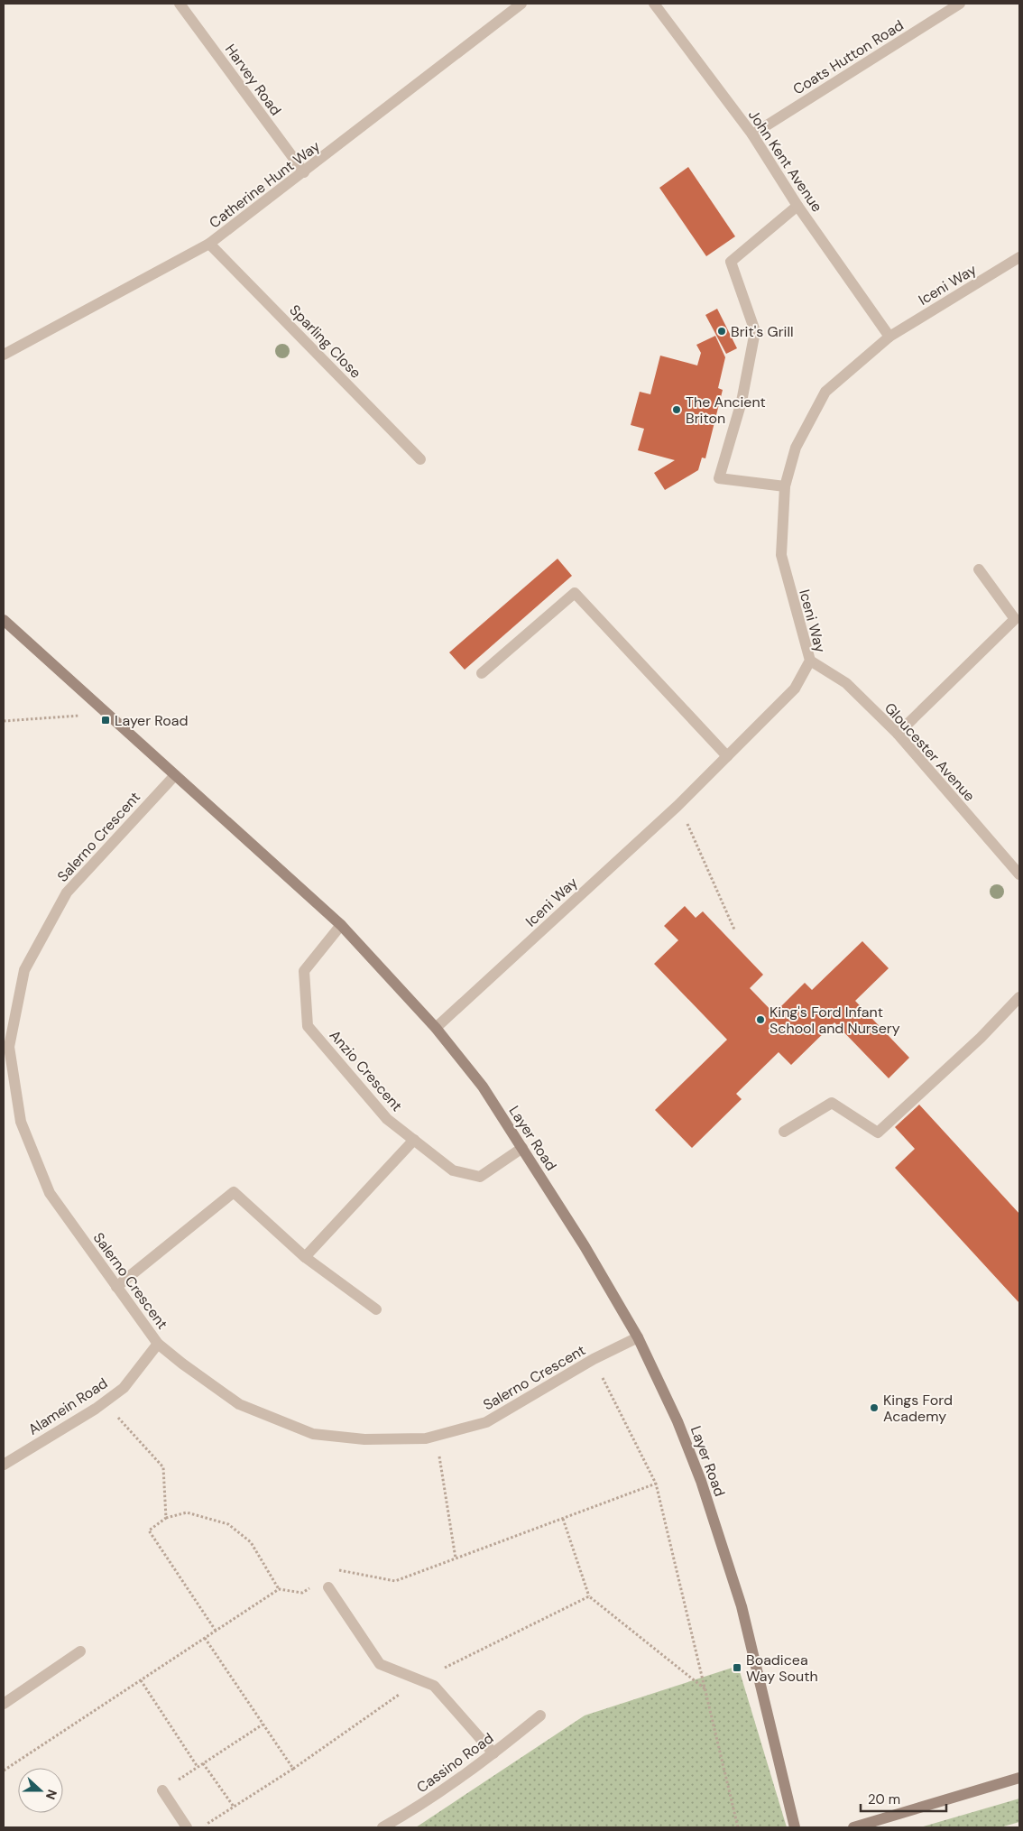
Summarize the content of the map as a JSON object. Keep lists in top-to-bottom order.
{
  "streets": {
    "main road": ["Layer Road"],
    "street": [
      "Coats Hutton Road",
      "Harvey Road",
      "John Kent Avenue",
      "Catherine Hunt Way",
      "Iceni Way",
      "Sparling Close",
      "Gloucester Avenue",
      "Salerno Crescent",
      "Anzio Crescent",
      "Alamein Road",
      "Cassino Road"
    ]
  },
  "crossings": [
    ["Coats Hutton Road", "John Kent Avenue"],
    ["Harvey Road", "Catherine Hunt Way"],
    ["John Kent Avenue", "Iceni Way"],
    ["Catherine Hunt Way", "Sparling Close"],
    ["Iceni Way", "Gloucester Avenue"],
    ["Iceni Way", "Layer Road"],
    ["Salerno Crescent", "Layer Road"],
    ["Salerno Crescent", "Alamein Road"],
    ["Anzio Crescent", "Layer Road"]
  ],
  "places": {
    "other": [
      "Brit's Grill",
      "The Ancient Briton",
      "King's Ford Infant School and Nursery",
      "Kings Ford Academy"
    ],
    "transit": ["Layer Road", "Boadicea Way South"]
  },
  "scale_bar": "20 m",
  "north": "right"
}
